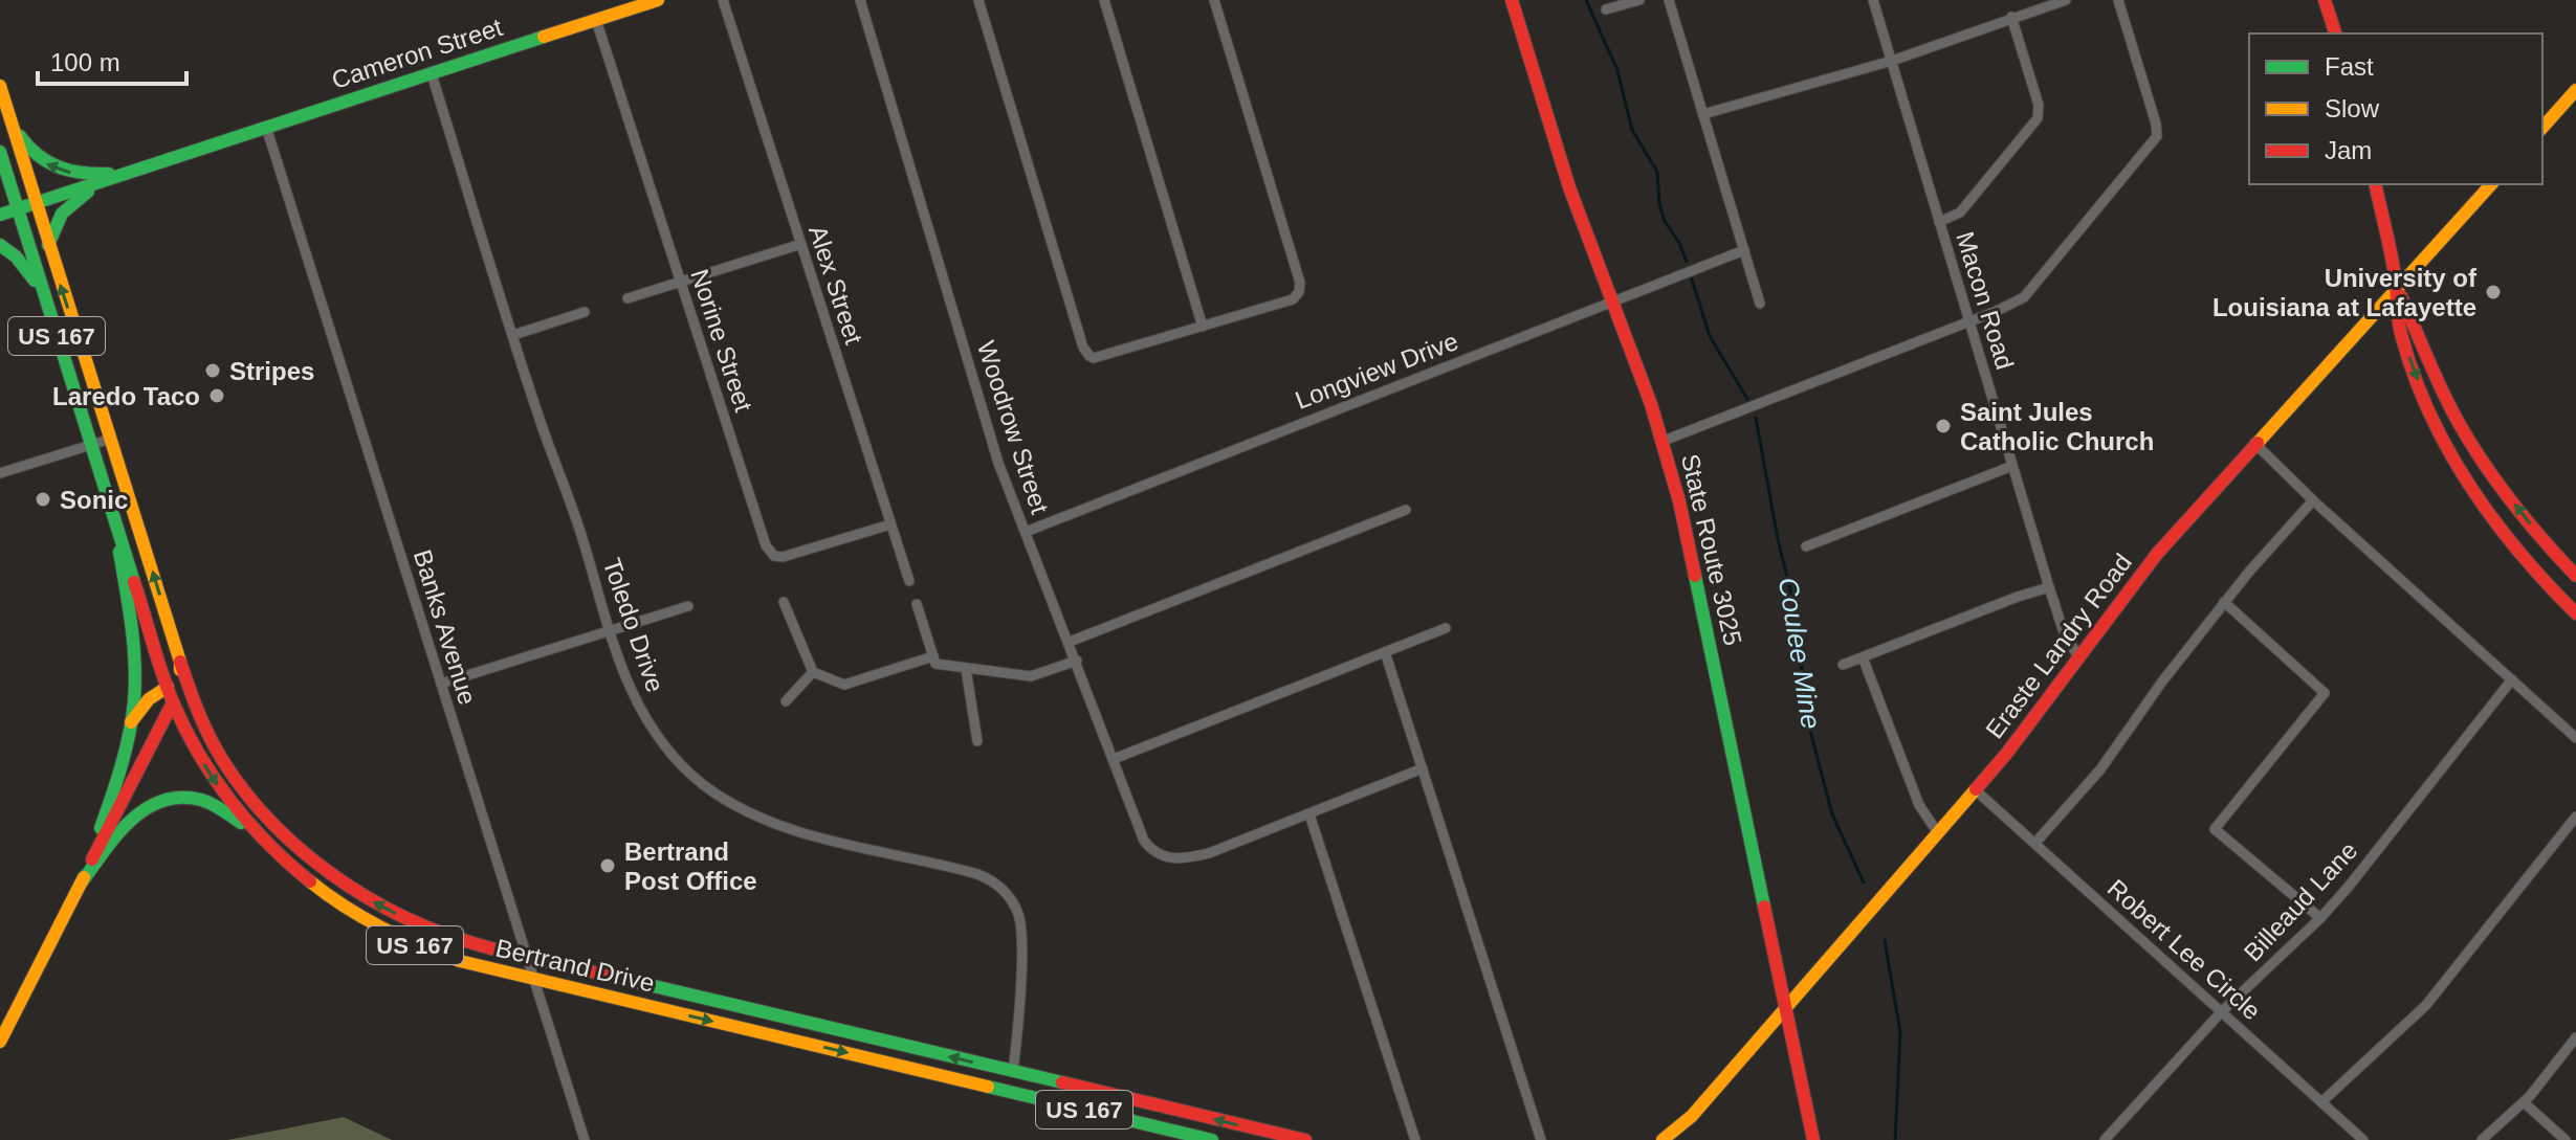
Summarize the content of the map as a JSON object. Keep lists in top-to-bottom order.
{
  "streets": {
    "main road": [
      "Cameron Street",
      "US 167",
      "State Route 3025",
      "Eraste Landry Road",
      "Bertrand Drive"
    ],
    "street": [
      "Alex Street",
      "Macon Road",
      "Norine Street",
      "Longview Drive",
      "Woodrow Street",
      "Toledo Drive",
      "Banks Avenue",
      "Billeaud Lane",
      "Robert Lee Circle"
    ]
  },
  "crossings": [
    ["Cameron Street", "US 167"],
    ["Cameron Street", "Norine Street"],
    ["Cameron Street", "Toledo Drive"],
    ["Cameron Street", "Banks Avenue"],
    ["Alex Street", "Norine Street"],
    ["Macon Road", "Eraste Landry Road"],
    ["US 167", "Bertrand Drive"],
    ["Longview Drive", "Woodrow Street"],
    ["Longview Drive", "State Route 3025"],
    ["State Route 3025", "Eraste Landry Road"],
    ["Toledo Drive", "Bertrand Drive"],
    ["Banks Avenue", "Bertrand Drive"],
    ["Eraste Landry Road", "Robert Lee Circle"],
    ["Billeaud Lane", "Robert Lee Circle"]
  ],
  "water": ["Coulee Mine"],
  "places": [
    "University of Louisiana at Lafayette",
    "Stripes",
    "Laredo Taco",
    "Saint Jules Catholic Church",
    "Sonic",
    "Bertrand Post Office"
  ],
  "legend": ["Fast", "Slow", "Jam"],
  "scale_bar": "100 m"
}
